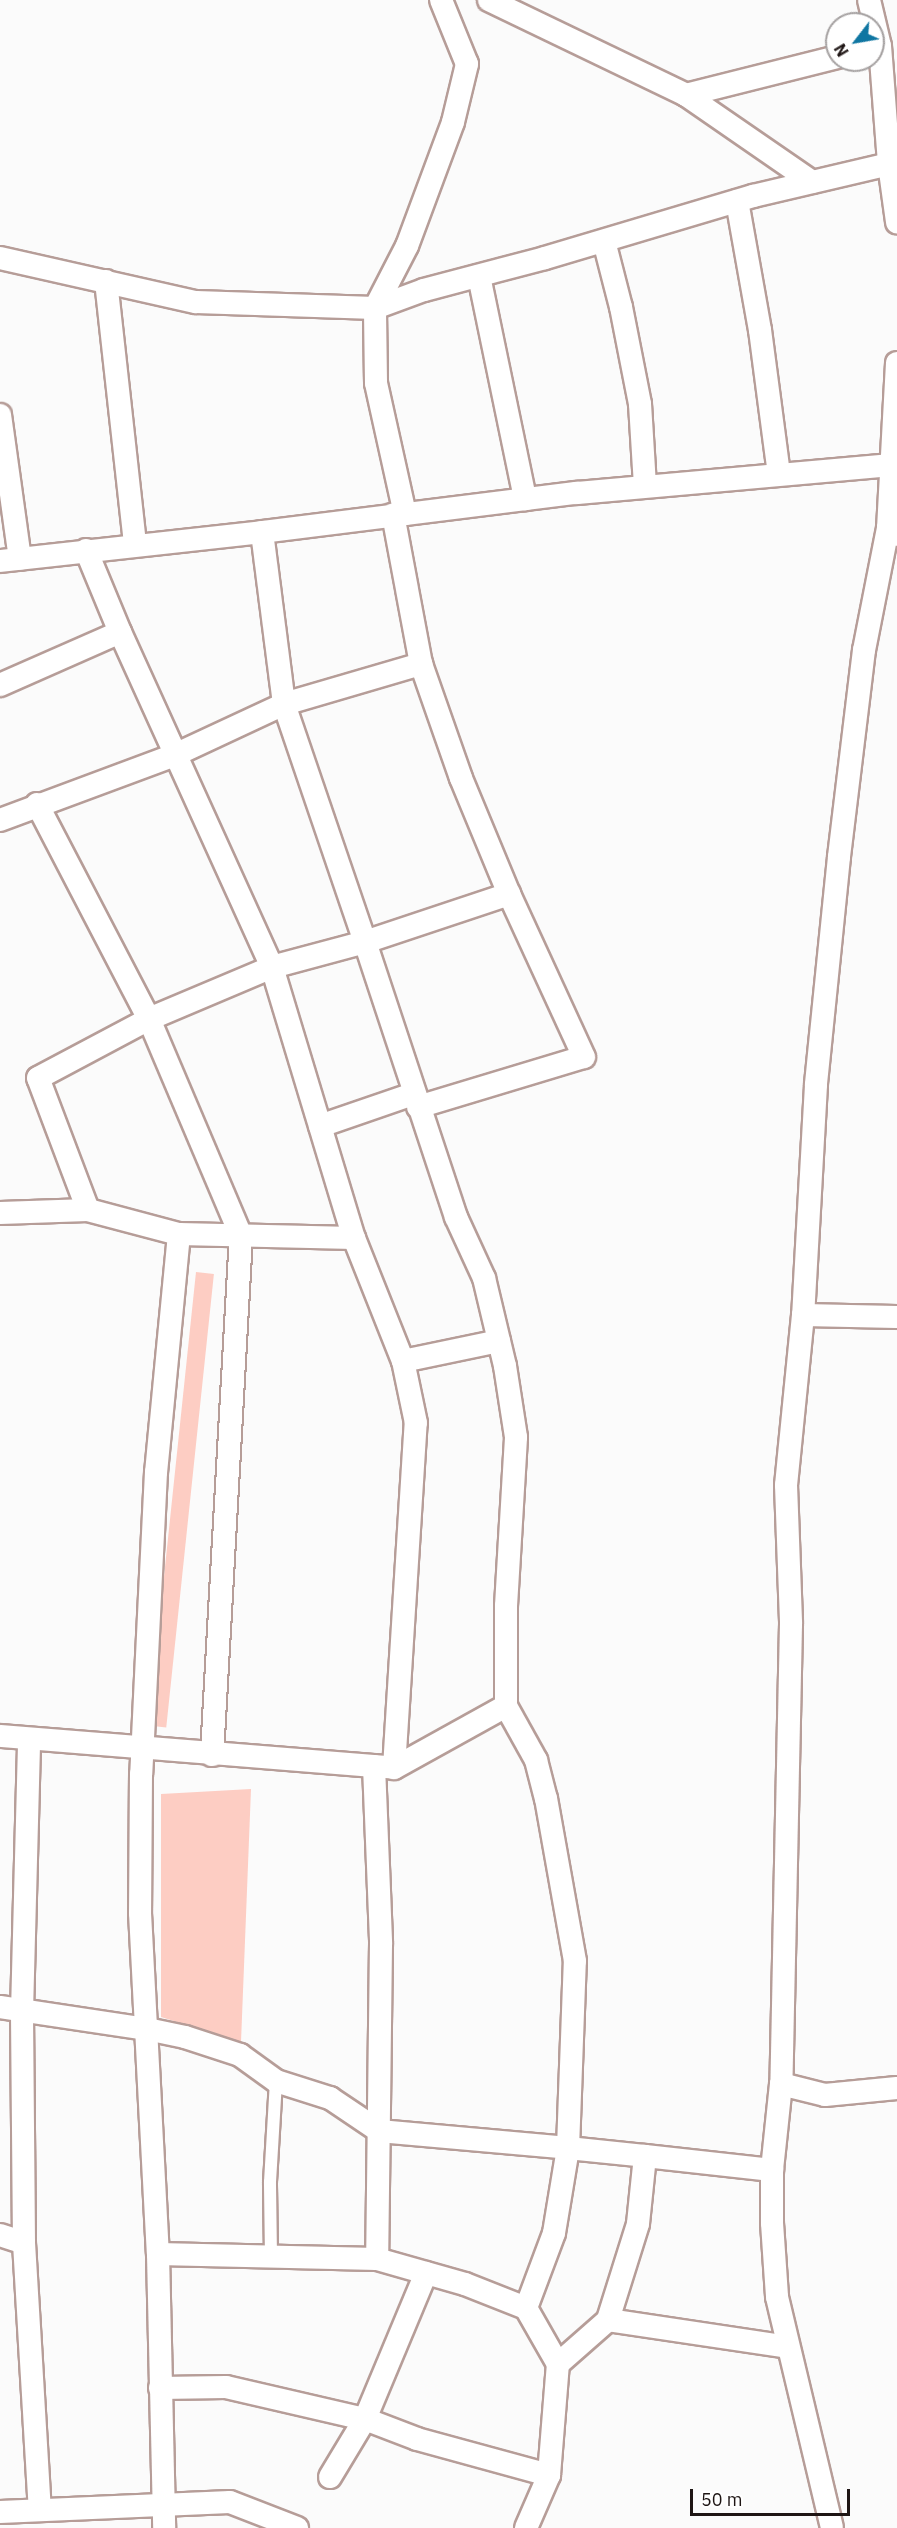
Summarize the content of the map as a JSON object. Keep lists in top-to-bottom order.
{
  "scale_bar": "50 m",
  "north": "bottom left"
}
